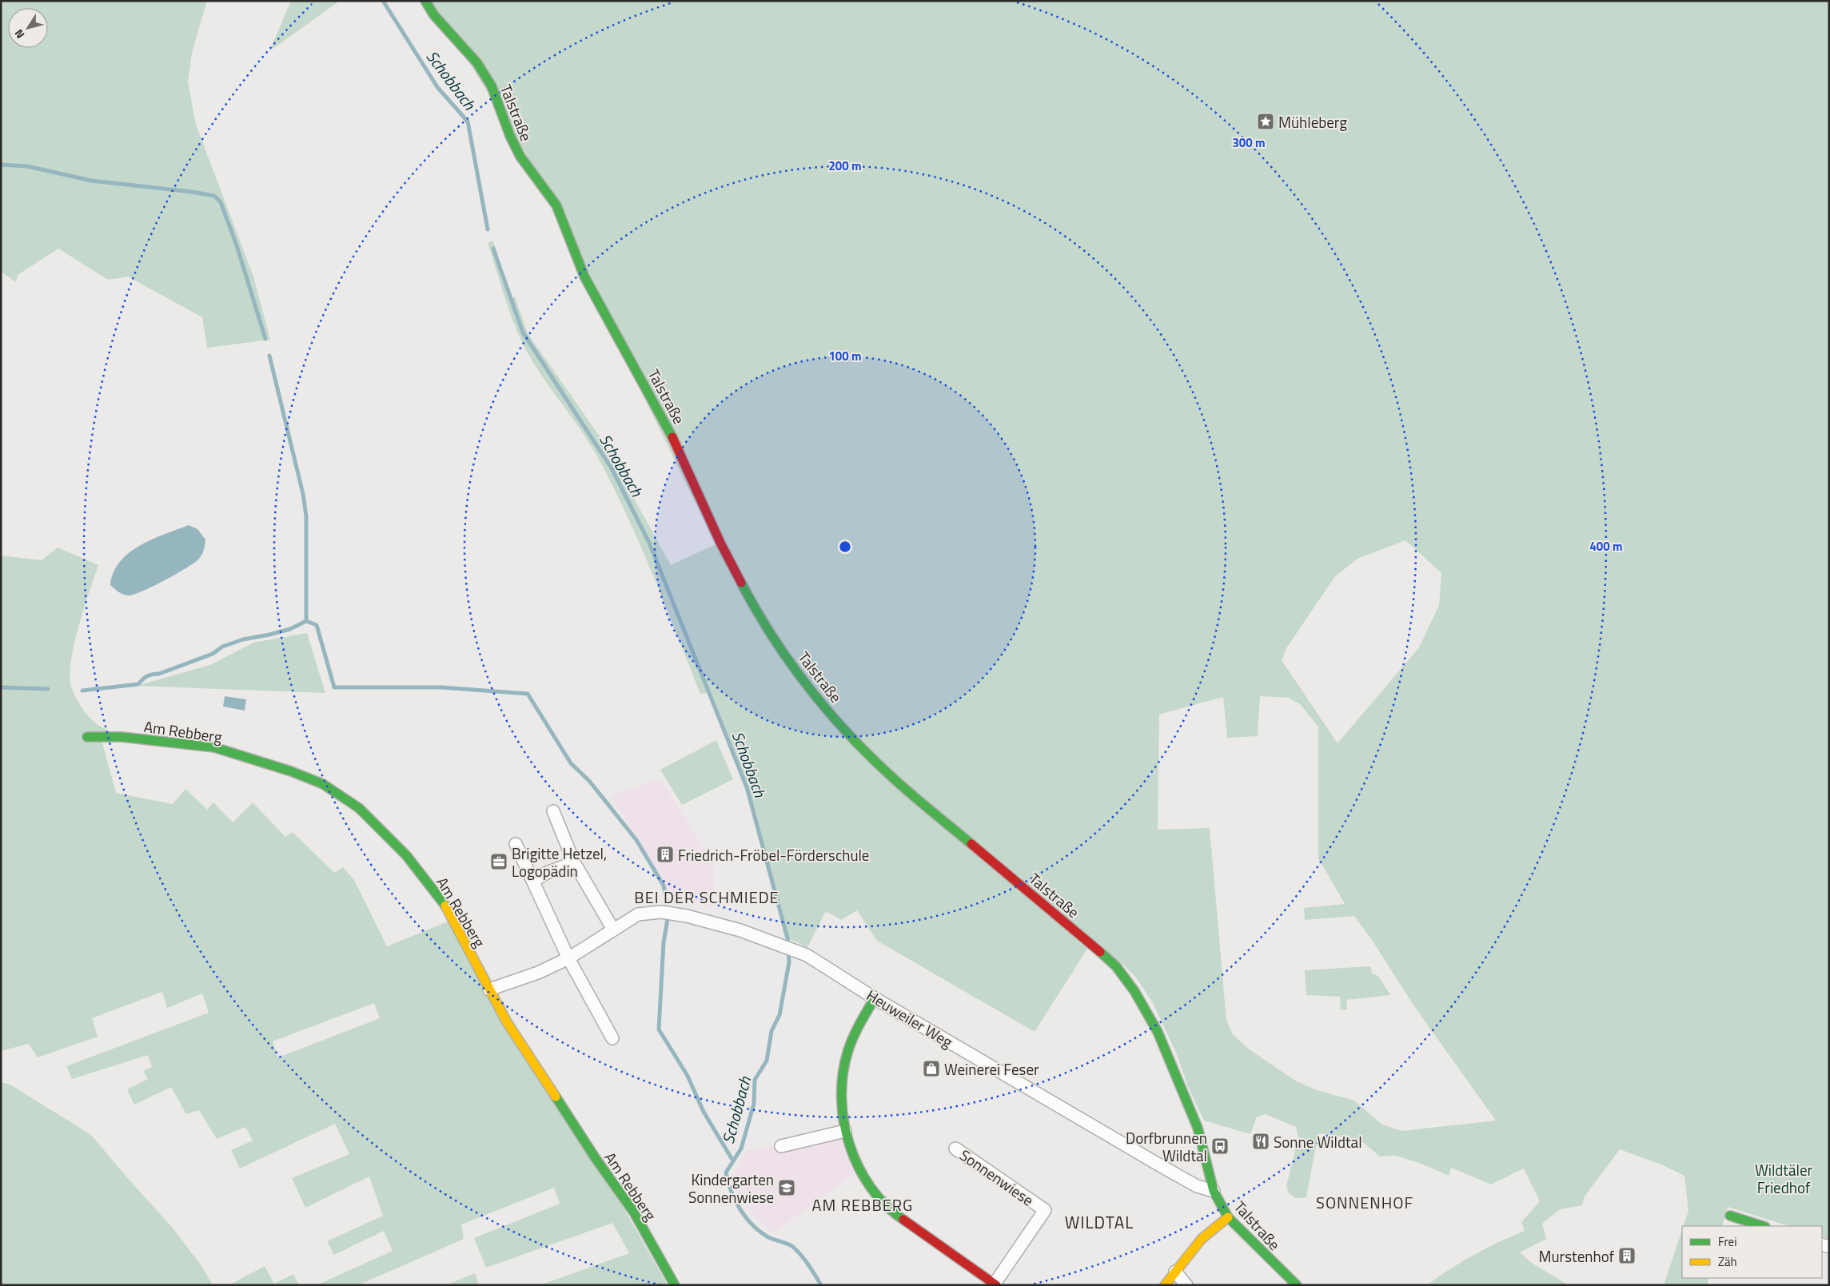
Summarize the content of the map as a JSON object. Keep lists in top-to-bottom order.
{
  "streets": {
    "street": [
      "Talstraße",
      "Am Rebberg",
      "Heuweiler Weg",
      "Sonnenwiese"
    ]
  },
  "crossings": [
    ["Talstraße", "Heuweiler Weg"],
    ["Am Rebberg", "Heuweiler Weg"],
    ["Heuweiler Weg", "Sonnenwiese"]
  ],
  "districts": [
    "BEI DER SCHMIEDE",
    "SONNENHOF",
    "AM REBBERG",
    "WILDTAL"
  ],
  "water": ["Schobbach"],
  "parks": ["Wildtäler Friedhof"],
  "places": {
    "place": ["Mühleberg"],
    "building": ["Friedrich-Fröbel-Förderschule", "Murstenhof"],
    "office": ["Brigitte Hetzel, Logopädin"],
    "shop": ["Weinerei Feser"],
    "restaurant": ["Sonne Wildtal"],
    "bus stop": ["Dorfbrunnen Wildtal"],
    "school or university": ["Kindergarten Sonnenwiese"]
  },
  "legend": ["Frei", "Zäh"],
  "north": "bottom left",
  "rings": [
    "300 m",
    "200 m",
    "100 m",
    "400 m"
  ]
}
